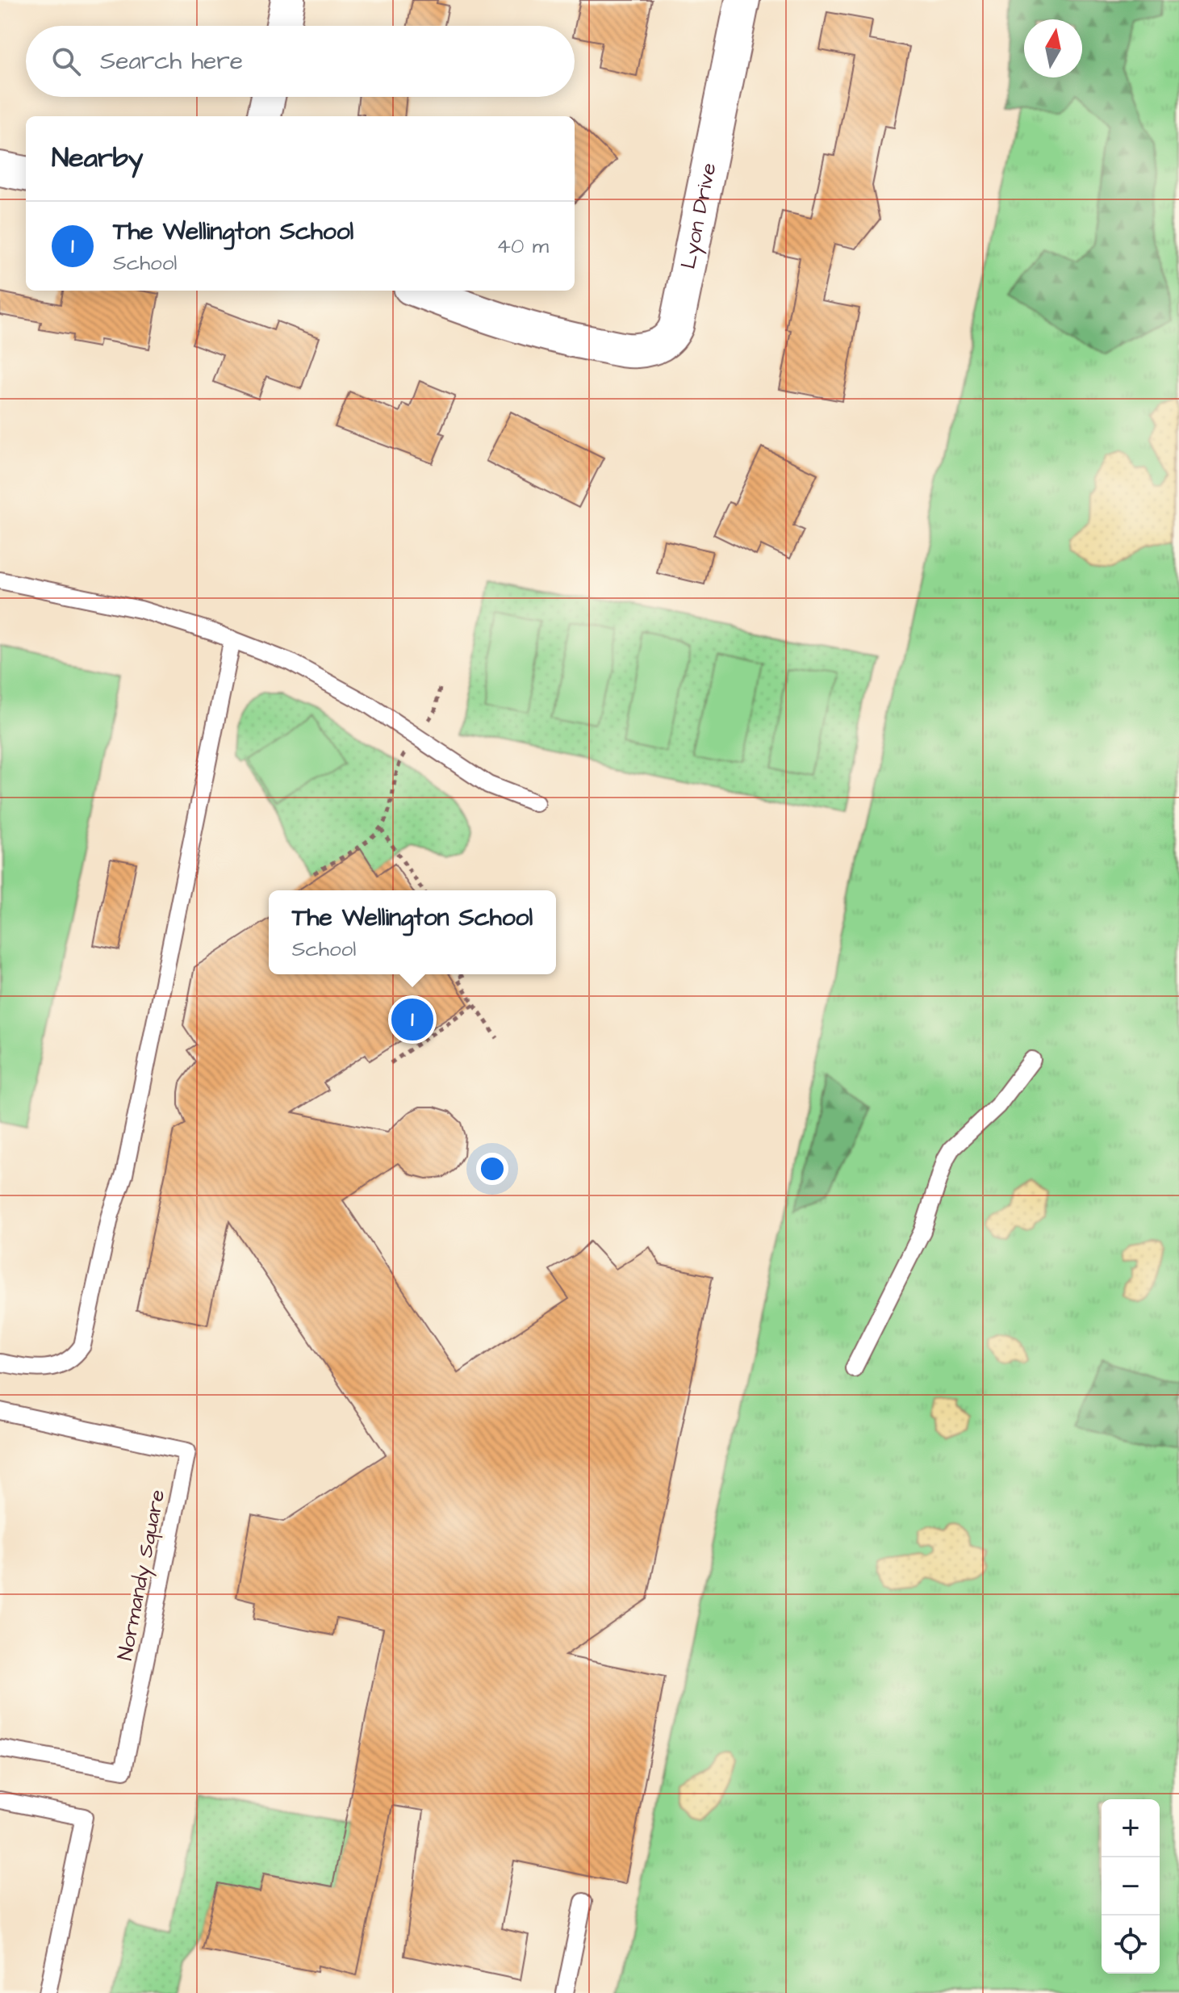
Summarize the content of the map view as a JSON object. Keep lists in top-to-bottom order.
{
  "streets": {
    "street": ["Lyon Drive"],
    "lane": ["Normandy Square"]
  },
  "north": "top",
  "page": {
    "search": "Search here",
    "heading": "Nearby",
    "list": [
      {
        "mark": "1",
        "name": "The Wellington School",
        "note": "School",
        "value": "40 m"
      }
    ],
    "popup": ["The Wellington School", "School"],
    "pins": "1",
    "map_buttons": ["+", "−"]
  }
}
